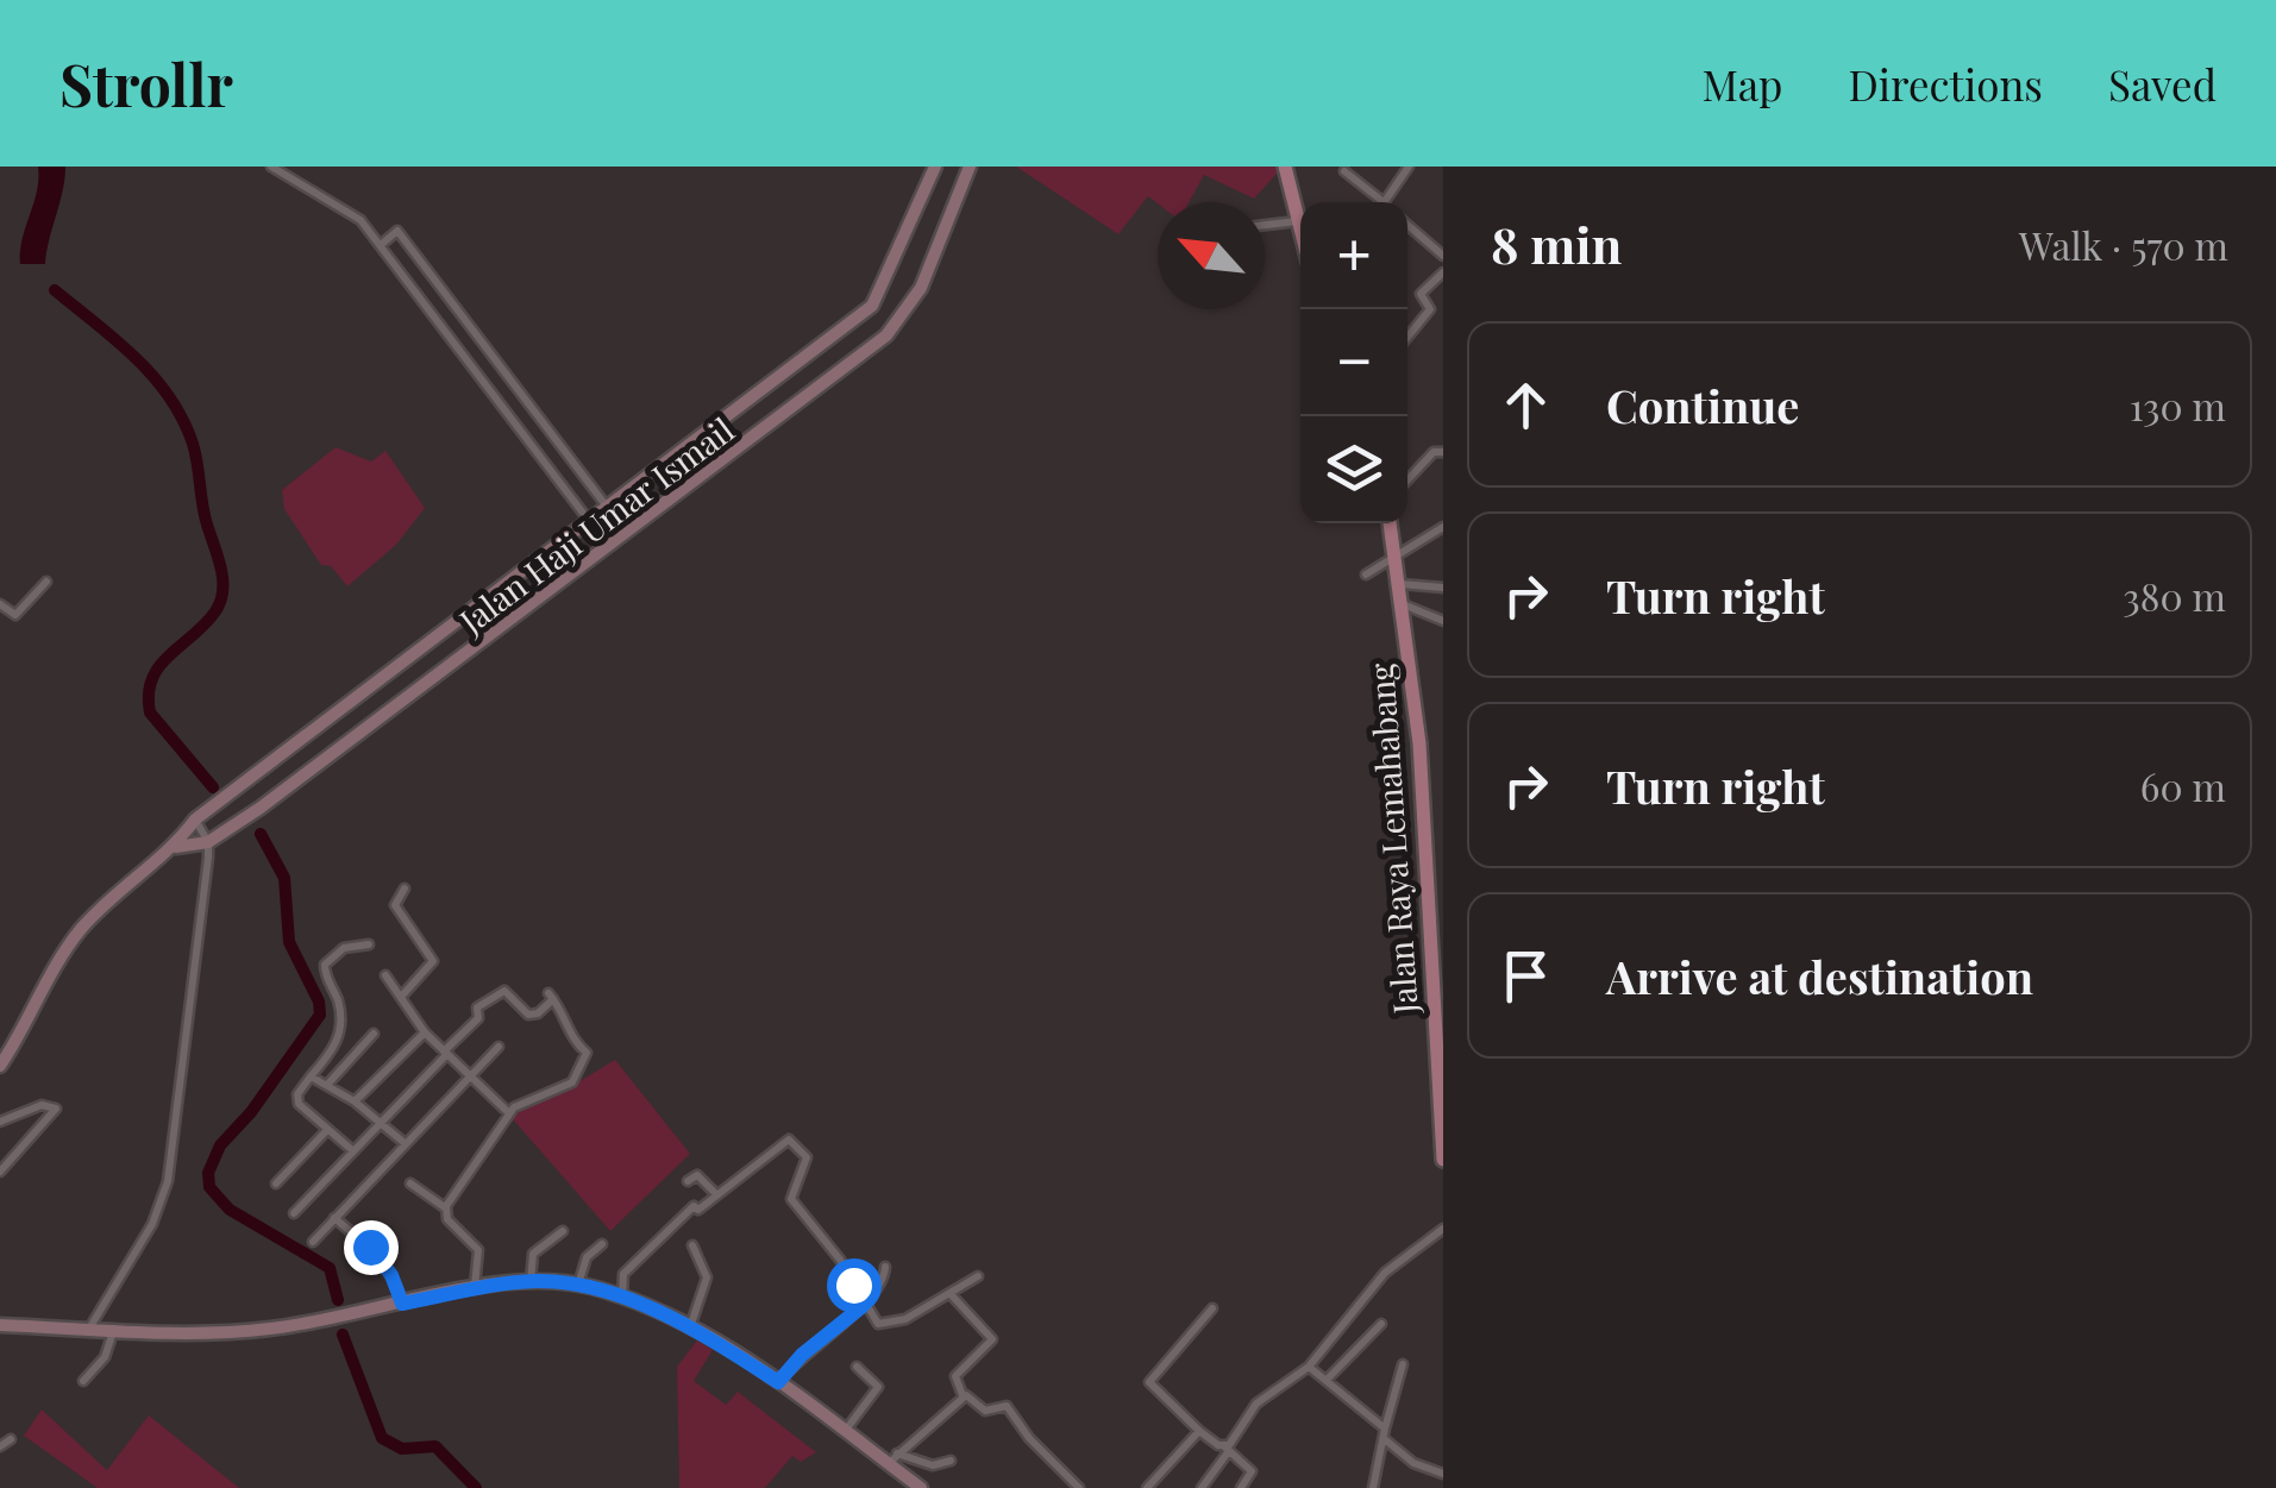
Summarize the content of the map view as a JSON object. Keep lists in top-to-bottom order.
{
  "streets": {
    "main road": ["Jalan Haji Umar Ismail", "Jalan Raya Lemahabang"]
  },
  "north": "top left",
  "page": {
    "header": "Strollr",
    "nav": ["Map", "Directions", "Saved"],
    "heading": ["8 min", "Walk · 570 m"],
    "map_buttons": ["+", "−"],
    "list": [
      ["Continue", "130 m"],
      ["Turn right", "380 m"],
      ["Turn right", "60 m"],
      "Arrive at destination"
    ]
  }
}
